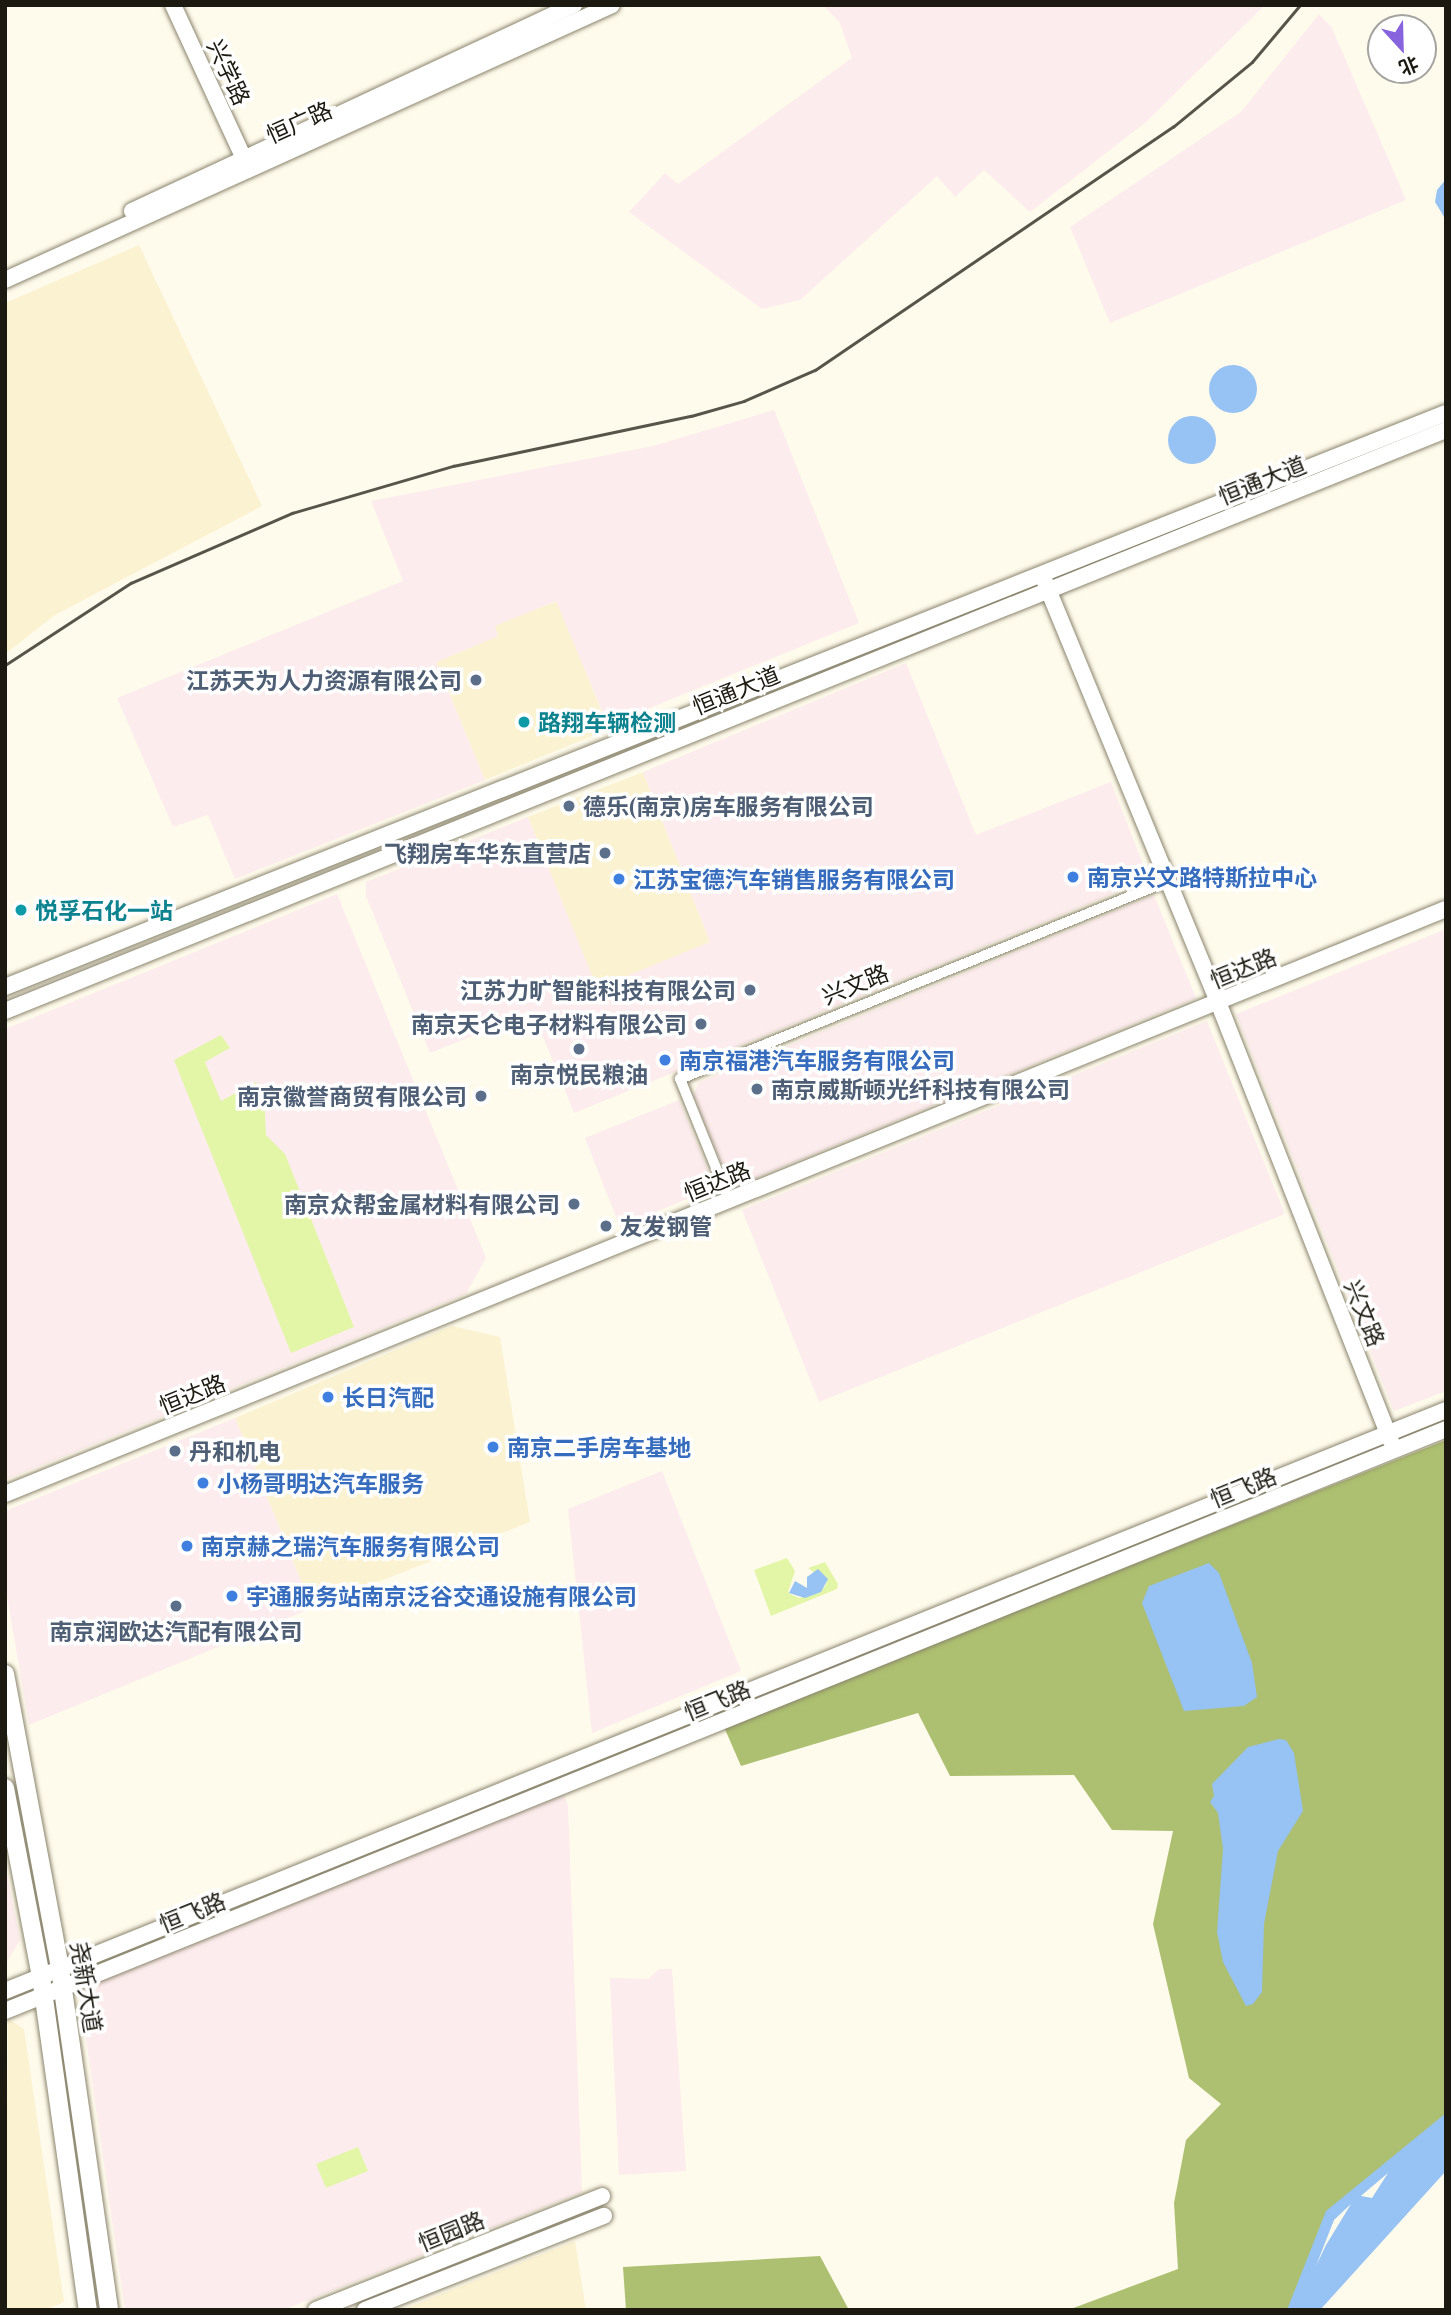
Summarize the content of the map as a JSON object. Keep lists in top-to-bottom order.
{
  "streets": {
    "main road": [
      "兴学路",
      "恒广路",
      "恒通大道",
      "恒达路",
      "兴文路",
      "恒飞路",
      "尧新大道",
      "恒园路"
    ]
  },
  "crossings": [
    ["兴学路", "恒广路"],
    ["恒通大道", "兴文路"],
    ["恒达路", "兴文路"],
    ["兴文路", "恒飞路"],
    ["恒飞路", "尧新大道"]
  ],
  "places": [
    "江苏天为人力资源有限公司",
    "路翔车辆检测",
    "德乐(南京)房车服务有限公司",
    "飞翔房车华东直营店",
    "南京兴文路特斯拉中心",
    "江苏宝德汽车销售服务有限公司",
    "悦孚石化一站",
    "江苏力旷智能科技有限公司",
    "南京天仑电子材料有限公司",
    "南京悦民粮油",
    "南京福港汽车服务有限公司",
    "南京威斯顿光纤科技有限公司",
    "南京徽誉商贸有限公司",
    "南京众帮金属材料有限公司",
    "友发钢管",
    "长日汽配",
    "南京二手房车基地",
    "丹和机电",
    "小杨哥明达汽车服务",
    "南京赫之瑞汽车服务有限公司",
    "宇通服务站南京泛谷交通设施有限公司",
    "南京润欧达汽配有限公司"
  ],
  "north": "bottom"
}
